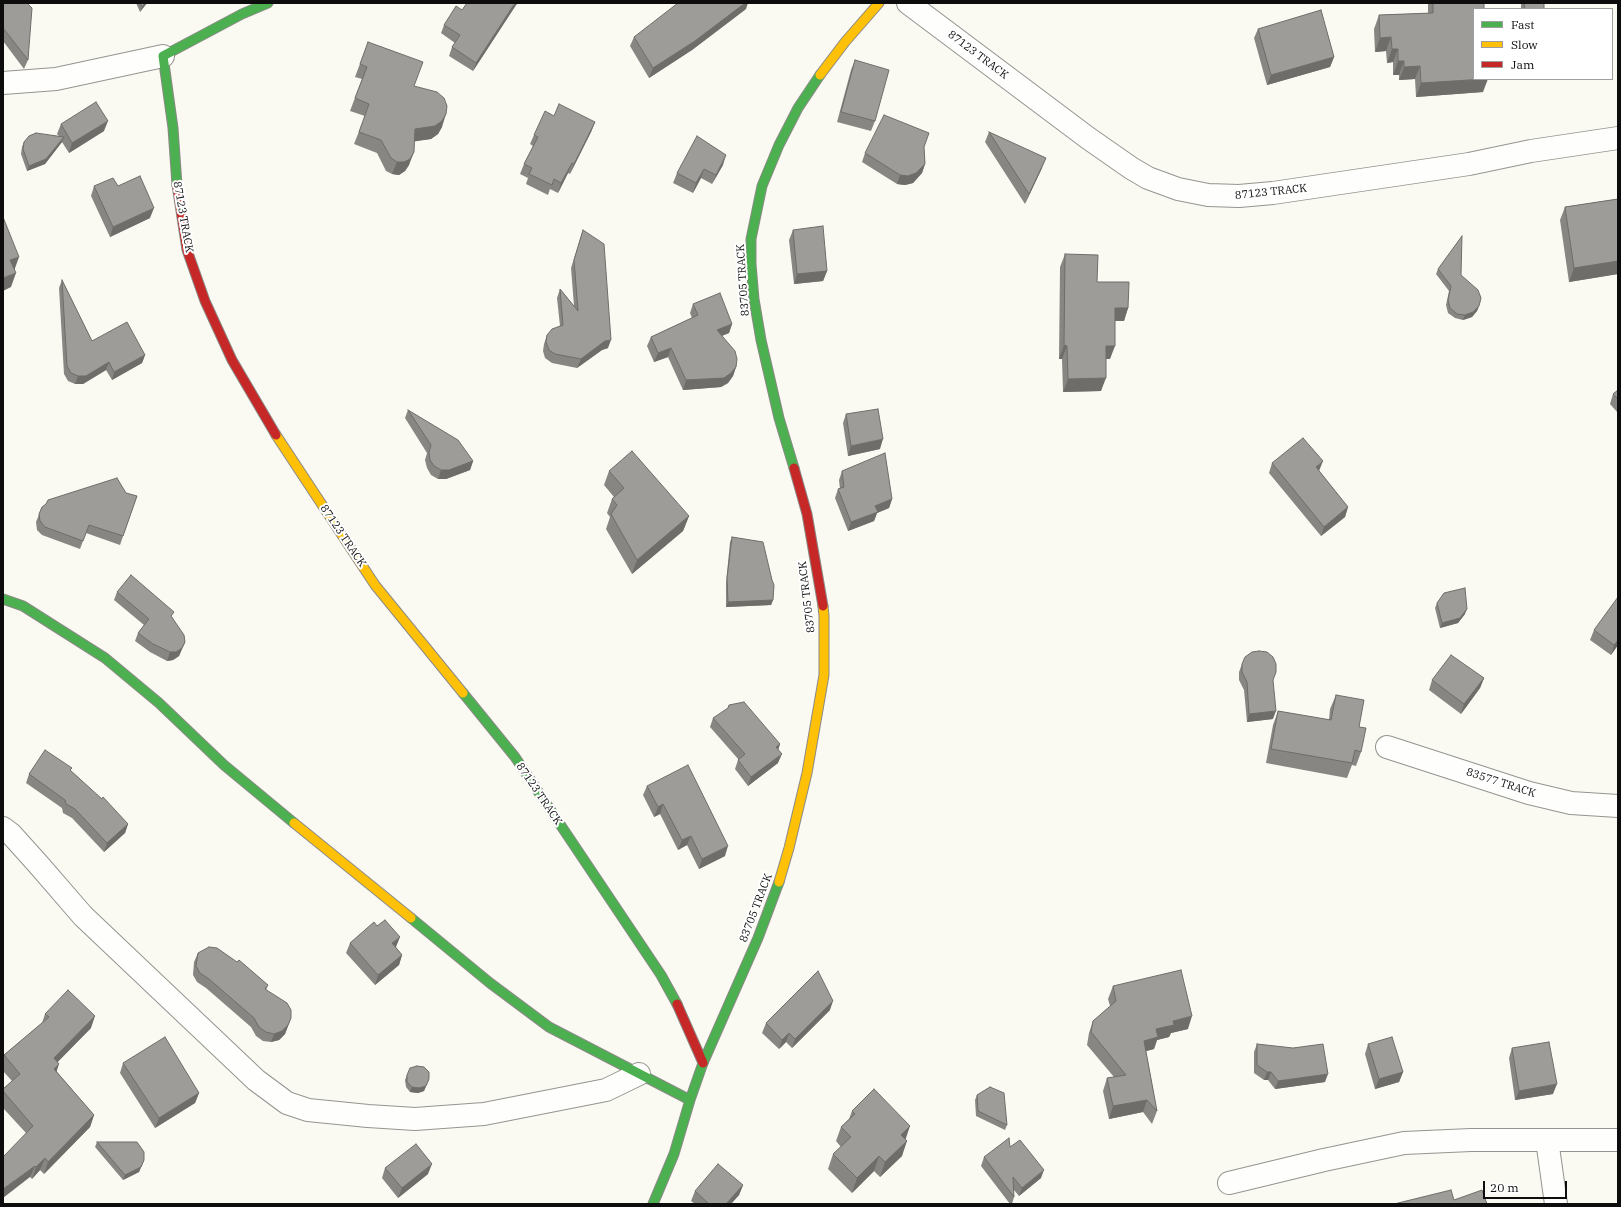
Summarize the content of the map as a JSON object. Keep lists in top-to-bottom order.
{
  "streets": {
    "street": ["87123 TRACK", "83705 TRACK", "83577 TRACK"]
  },
  "crossings": [
    ["87123 TRACK", "83705 TRACK"]
  ],
  "legend": ["Fast", "Slow", "Jam"],
  "scale_bar": "20 m"
}
